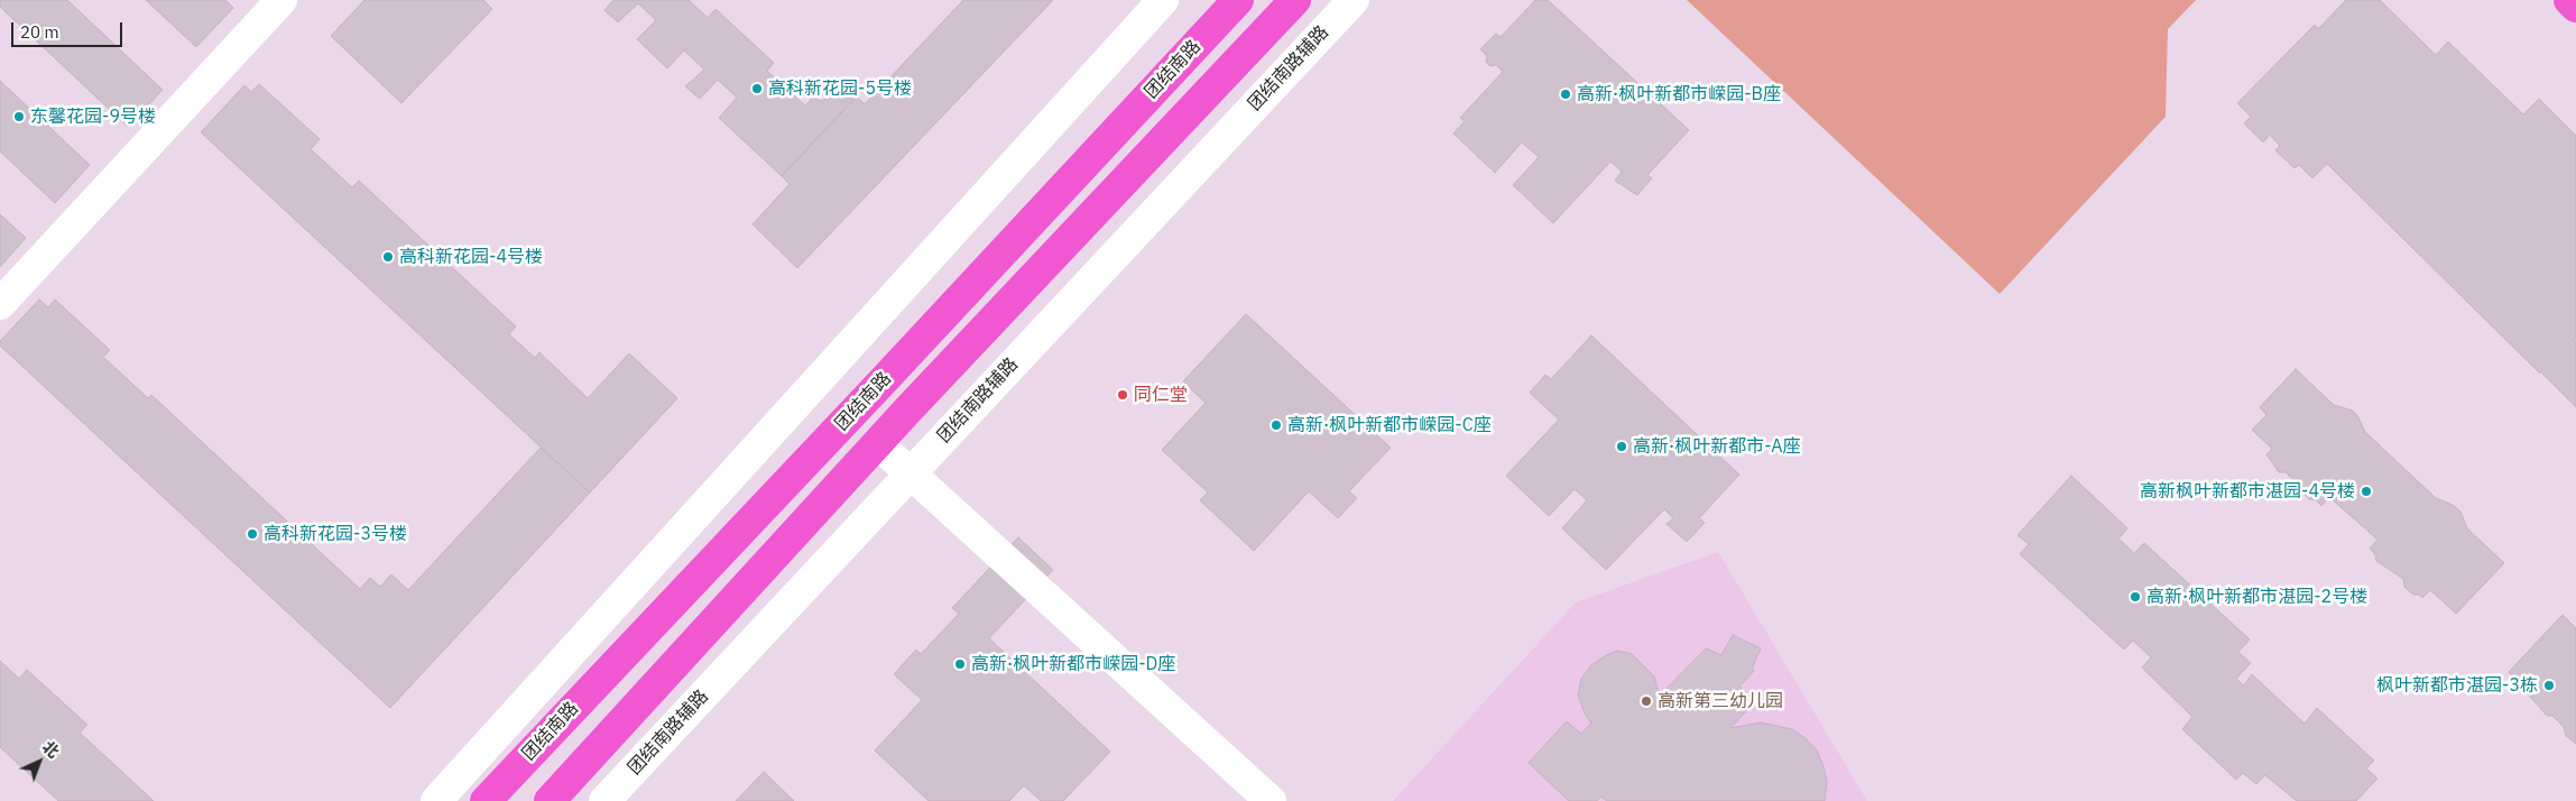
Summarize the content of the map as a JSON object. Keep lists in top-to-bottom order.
{
  "streets": {
    "main road": ["团结南路"],
    "street": ["团结南路辅路"]
  },
  "places": [
    "高科新花园-5号楼",
    "高新·枫叶新都市嵘园-B座",
    "东馨花园-9号楼",
    "高科新花园-4号楼",
    "同仁堂",
    "高新·枫叶新都市嵘园-C座",
    "高新·枫叶新都市-A座",
    "高新枫叶新都市湛园-4号楼",
    "高科新花园-3号楼",
    "高新·枫叶新都市湛园-2号楼",
    "高新·枫叶新都市嵘园-D座",
    "枫叶新都市湛园-3栋",
    "高新第三幼儿园"
  ],
  "scale_bar": "20 m",
  "north": "top right"
}
